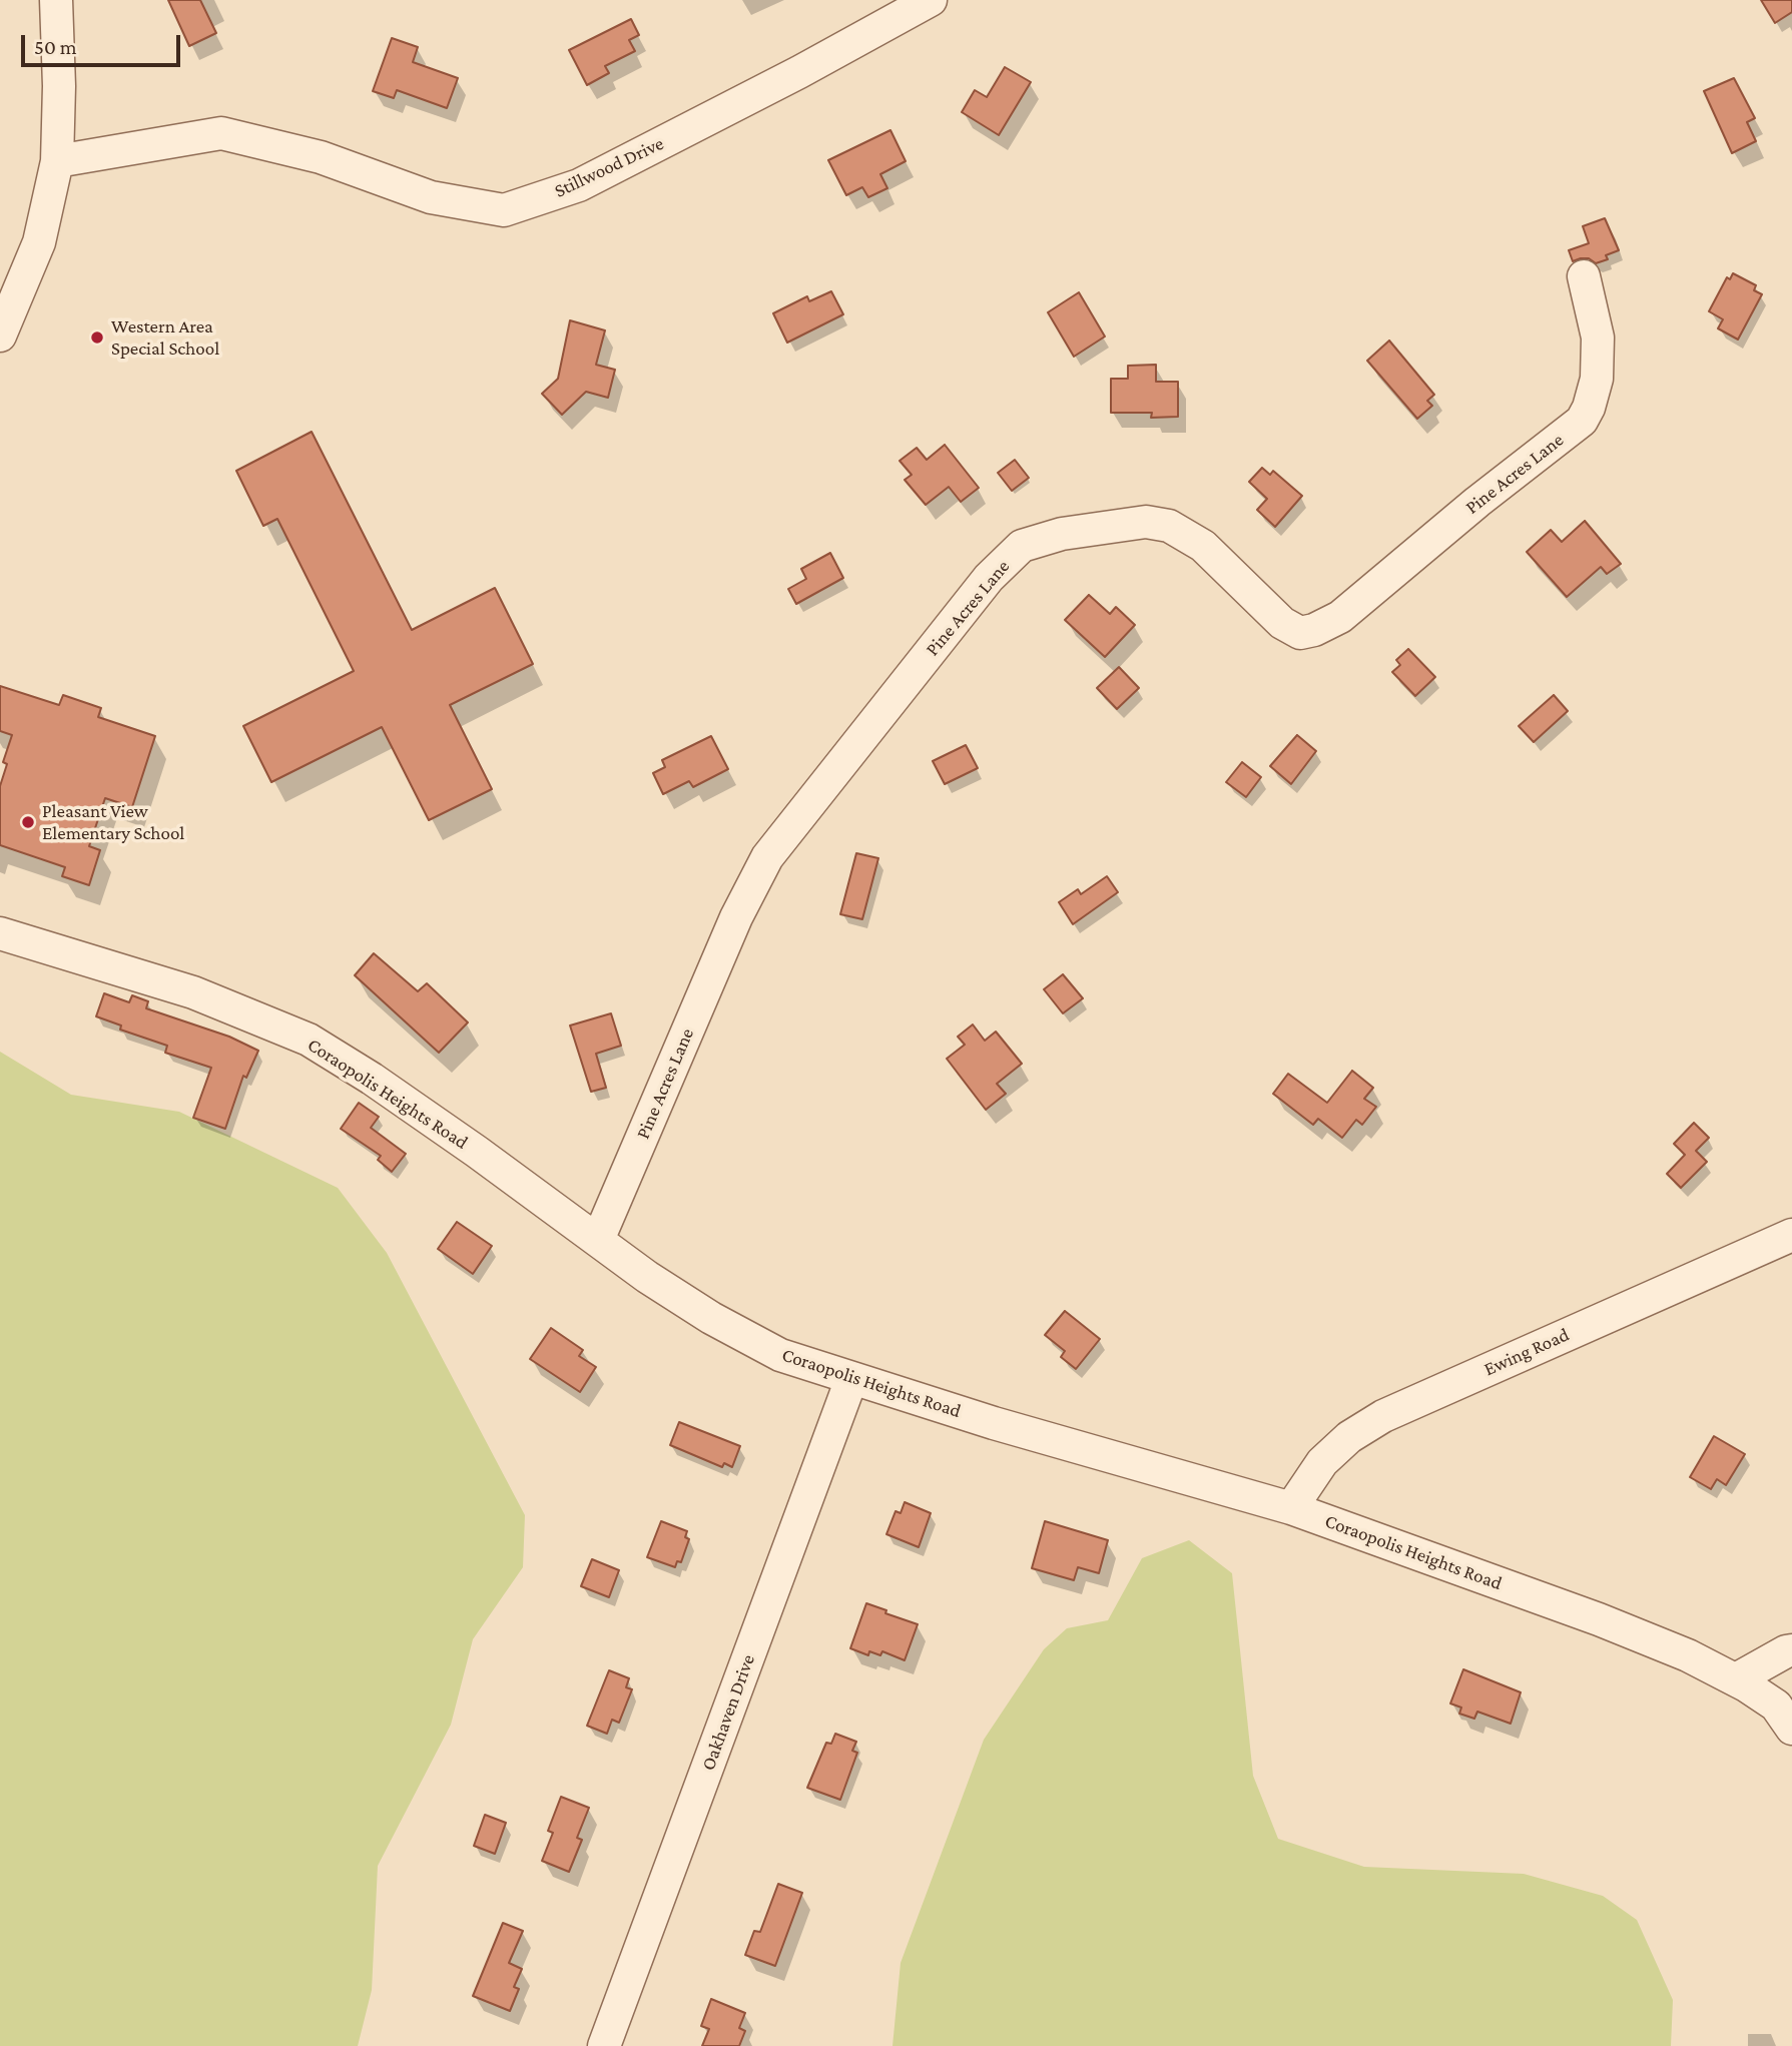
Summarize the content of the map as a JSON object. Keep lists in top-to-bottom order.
{
  "streets": {
    "street": [
      "Stillwood Drive",
      "Pine Acres Lane",
      "Coraopolis Heights Road",
      "Ewing Road",
      "Oakhaven Drive"
    ]
  },
  "crossings": [
    ["Pine Acres Lane", "Coraopolis Heights Road"],
    ["Coraopolis Heights Road", "Ewing Road"],
    ["Coraopolis Heights Road", "Oakhaven Drive"]
  ],
  "places": ["Western Area Special School", "Pleasant View Elementary School"],
  "scale_bar": "50 m"
}
